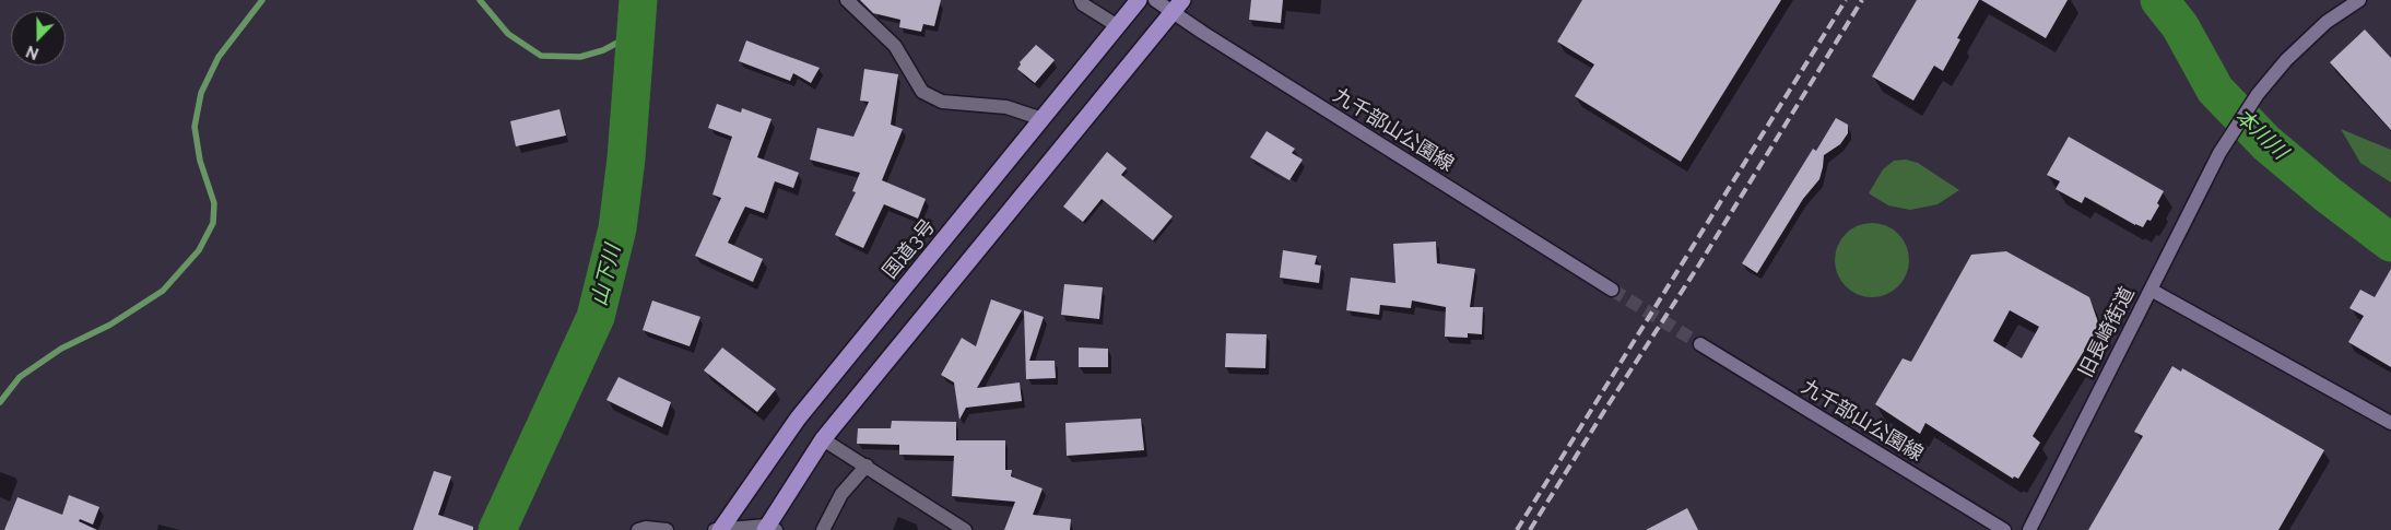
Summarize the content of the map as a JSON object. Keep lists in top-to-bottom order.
{
  "streets": {
    "highway": ["国道3号"],
    "street": ["九千部山公園線", "旧長崎街道"]
  },
  "water": ["本川川", "山下川"],
  "north": "bottom"
}
